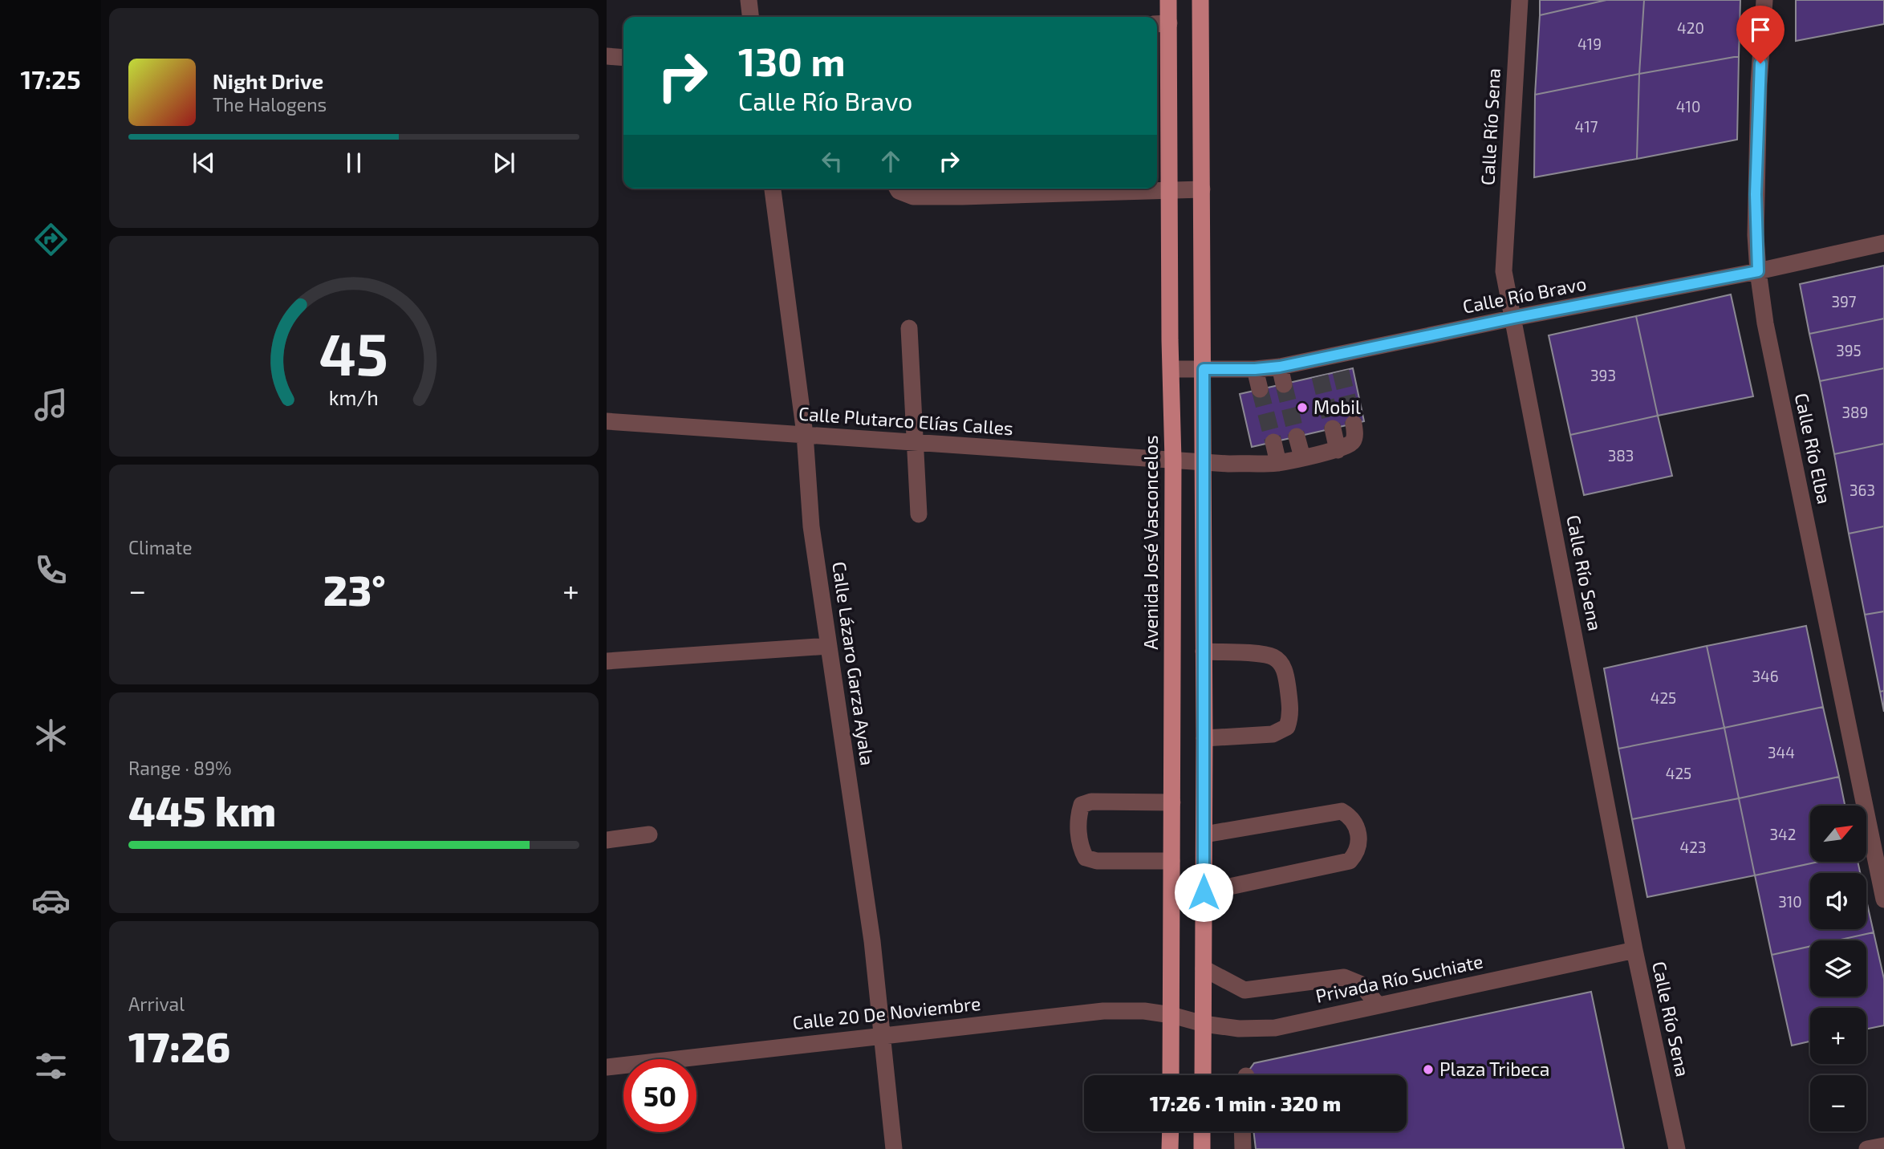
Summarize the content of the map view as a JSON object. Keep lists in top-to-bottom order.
{
  "streets": {
    "main road": ["Avenida José Vasconcelos"],
    "street": [
      "Calle Río Sena",
      "Calle Río Bravo",
      "Calle Plutarco Elías Calles",
      "Calle Río Elba",
      "Calle Lázaro Garza Ayala",
      "Privada Río Suchiate",
      "Calle 20 De Noviembre"
    ]
  },
  "crossings": [
    ["Calle Río Sena", "Calle Río Bravo"],
    ["Calle Río Sena", "Privada Río Suchiate"],
    ["Calle Río Bravo", "Calle Río Elba"],
    ["Calle Río Bravo", "Avenida José Vasconcelos"],
    ["Calle Plutarco Elías Calles", "Avenida José Vasconcelos"],
    ["Calle Plutarco Elías Calles", "Calle Lázaro Garza Ayala"],
    ["Avenida José Vasconcelos", "Privada Río Suchiate"],
    ["Avenida José Vasconcelos", "Calle 20 De Noviembre"],
    ["Calle Lázaro Garza Ayala", "Calle 20 De Noviembre"],
    ["Privada Río Suchiate", "Calle 20 De Noviembre"]
  ],
  "places": ["Mobil", "Plaza Tribeca"],
  "house_numbers": [
    "420",
    "419",
    "410",
    "417",
    "397",
    "395",
    "393",
    "389",
    "383",
    "363",
    "346",
    "425",
    "344",
    "425",
    "342",
    "423",
    "310"
  ],
  "north": "top right",
  "page": {
    "tabs": "17:25",
    "turn": ["130 m", "Calle Río Bravo"],
    "song": ["Night Drive", "The Halogens"],
    "tile": [
      "Climate",
      ["Range · 89%", "445 km"],
      ["Arrival", "17:26"]
    ],
    "heat": ["−", "23°", "+"],
    "map_buttons": ["+", "−"],
    "limit": "50",
    "trip": "17:26 · 1 min · 320 m",
    "gauge": ["45", "km/h"]
  }
}
